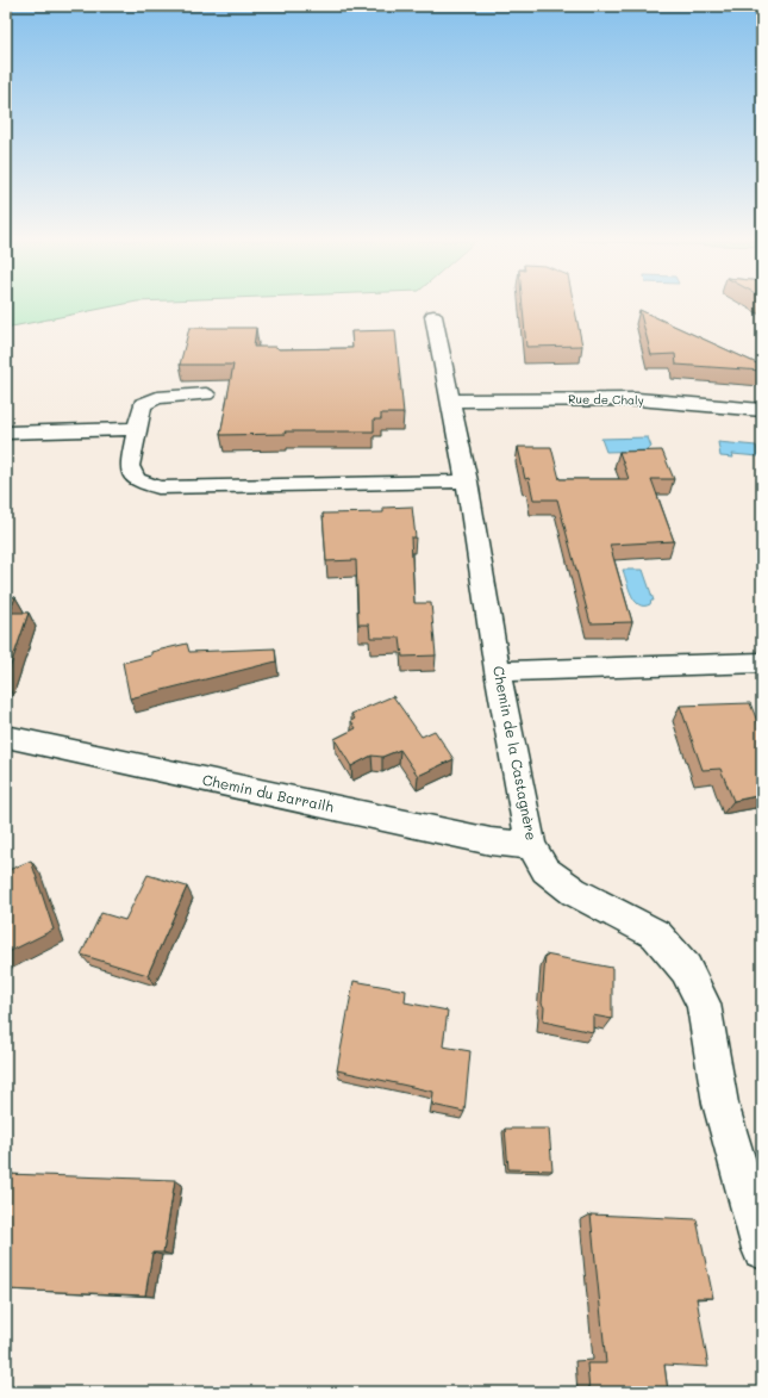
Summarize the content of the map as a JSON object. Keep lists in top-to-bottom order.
{
  "streets": {
    "street": ["Rue de Chaly", "Chemin de la Castagnère", "Chemin du Barrailh"]
  },
  "crossings": [
    ["Rue de Chaly", "Chemin de la Castagnère"],
    ["Chemin de la Castagnère", "Chemin du Barrailh"]
  ]
}
